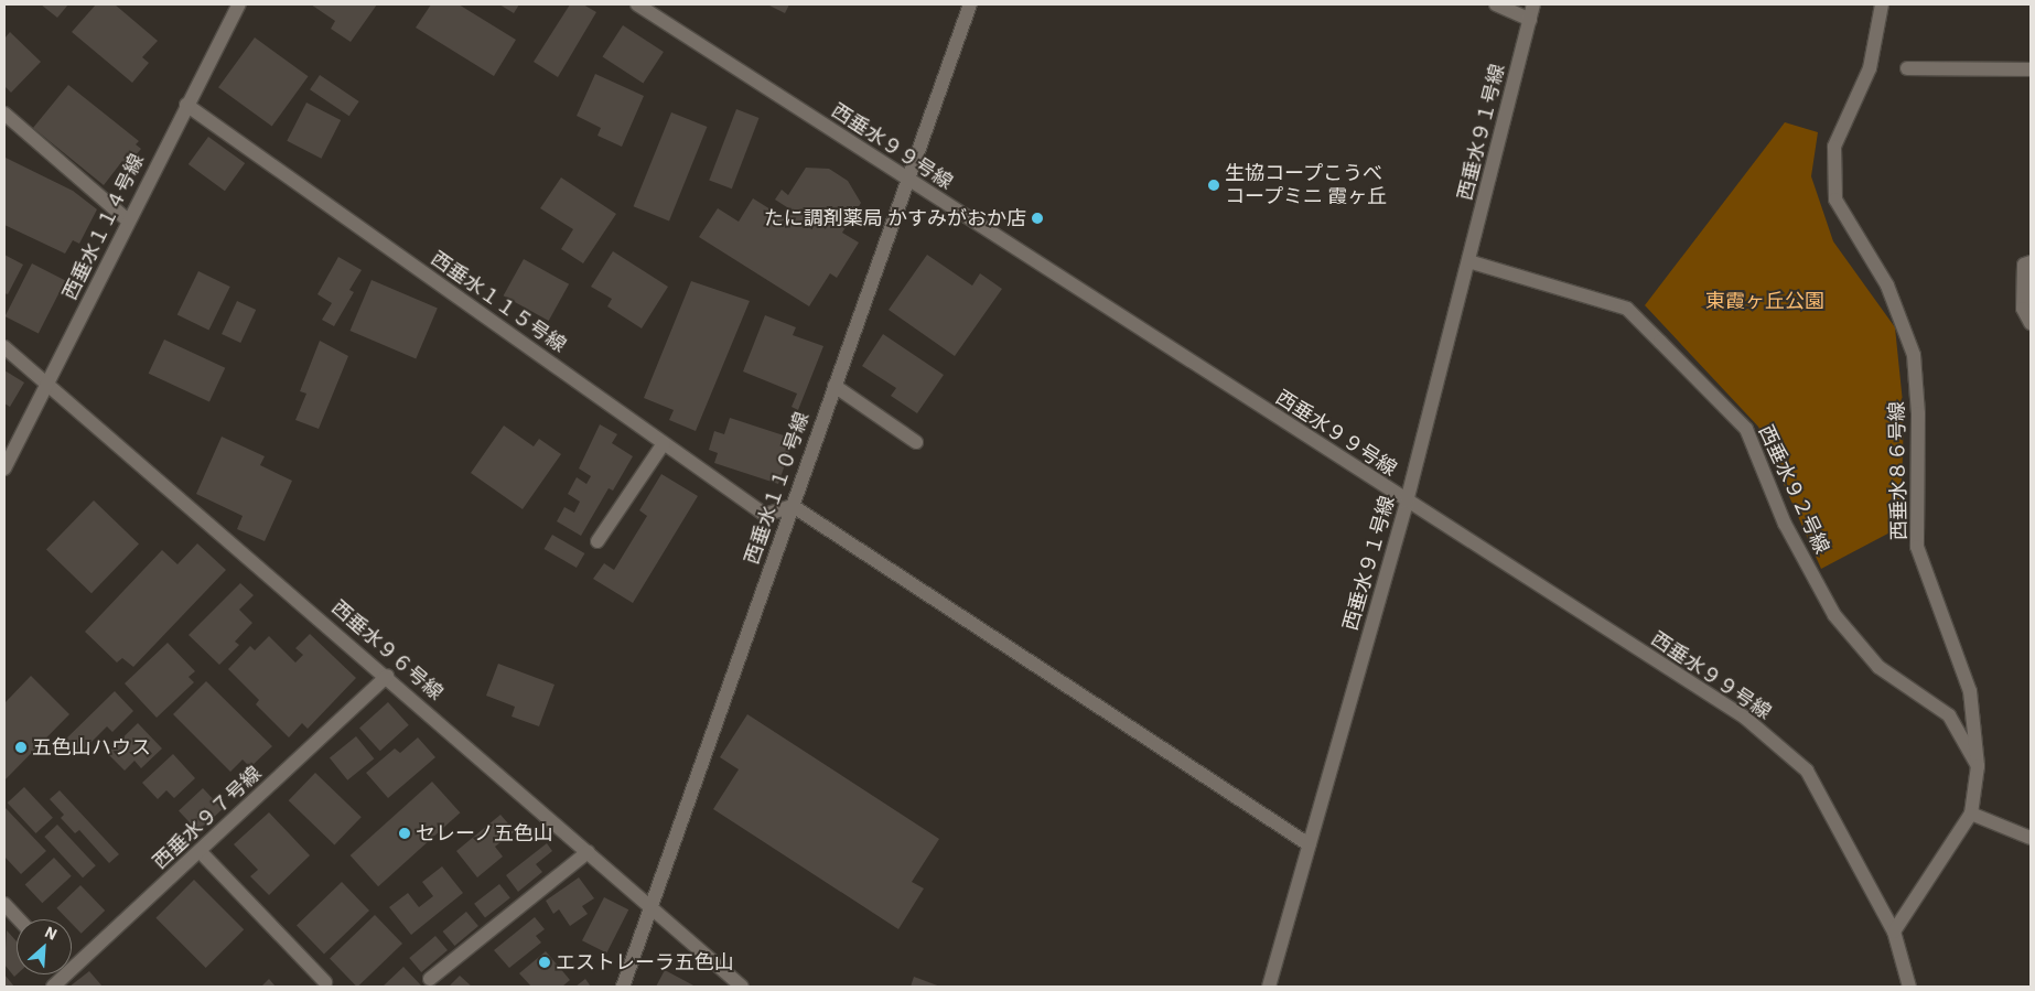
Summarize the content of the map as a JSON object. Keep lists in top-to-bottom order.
{
  "streets": {
    "street": [
      "西垂水９１号線",
      "西垂水９９号線",
      "西垂水１１４号線",
      "西垂水１１５号線",
      "西垂水８６号線",
      "西垂水１１０号線",
      "西垂水９２号線",
      "西垂水９６号線",
      "西垂水９７号線"
    ]
  },
  "crossings": [
    ["西垂水９１号線", "西垂水９９号線"],
    ["西垂水９１号線", "西垂水９２号線"],
    ["西垂水９９号線", "西垂水８６号線"],
    ["西垂水９９号線", "西垂水１１０号線"],
    ["西垂水１１４号線", "西垂水１１５号線"],
    ["西垂水１１４号線", "西垂水９６号線"],
    ["西垂水１１５号線", "西垂水１１０号線"],
    ["西垂水８６号線", "西垂水９２号線"],
    ["西垂水１１０号線", "西垂水９６号線"],
    ["西垂水９６号線", "西垂水９７号線"]
  ],
  "parks": ["東霞ヶ丘公園"],
  "places": [
    "生協コープこうべ コープミニ 霞ヶ丘",
    "たに調剤薬局 かすみがおか店",
    "五色山ハウス",
    "セレーノ五色山",
    "エストレーラ五色山"
  ],
  "north": "top right"
}
